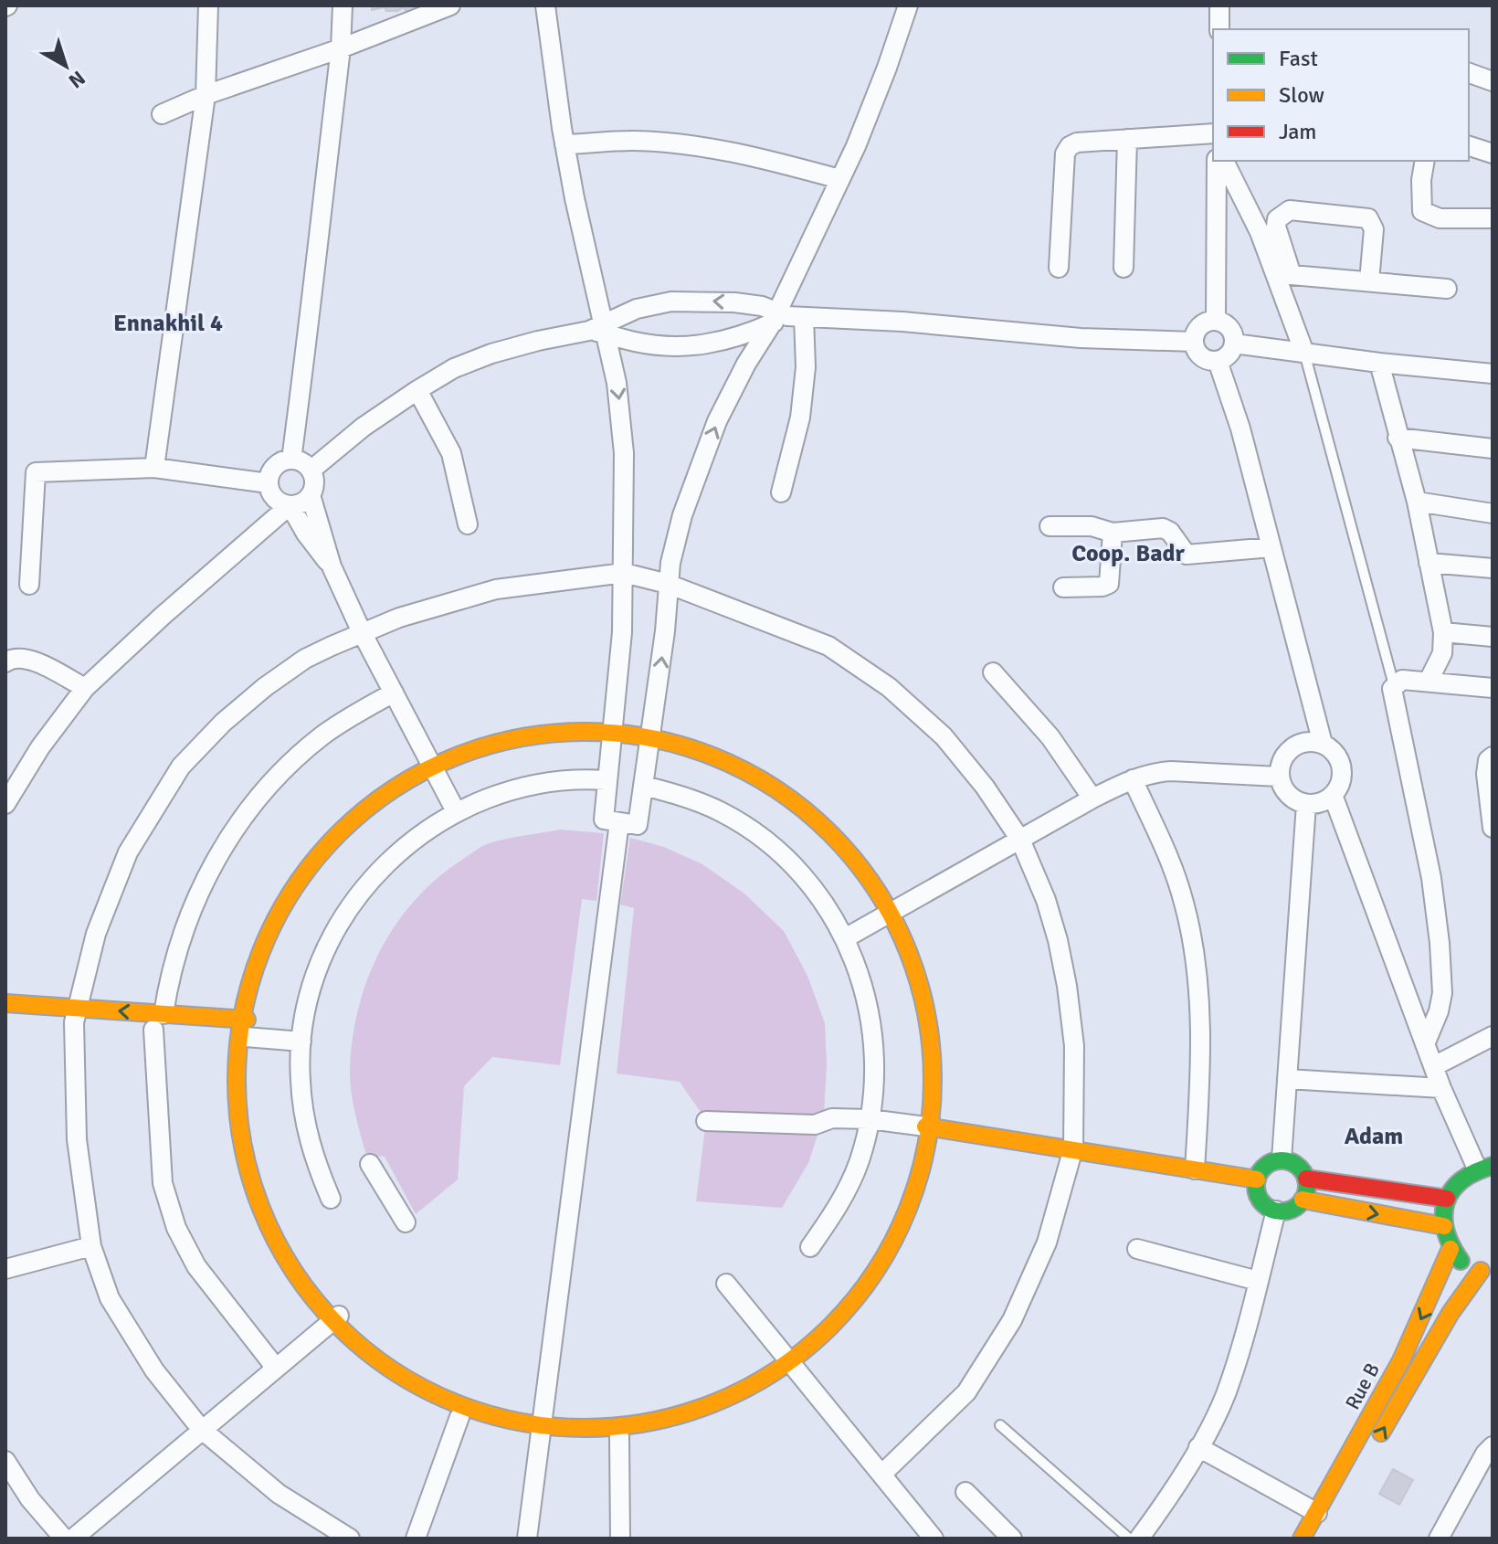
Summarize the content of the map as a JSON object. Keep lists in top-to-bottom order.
{
  "streets": {
    "street": ["Rue B"]
  },
  "districts": ["Ennakhil 4", "Coop. Badr", "Adam"],
  "legend": ["Fast", "Slow", "Jam"],
  "north": "bottom right"
}
